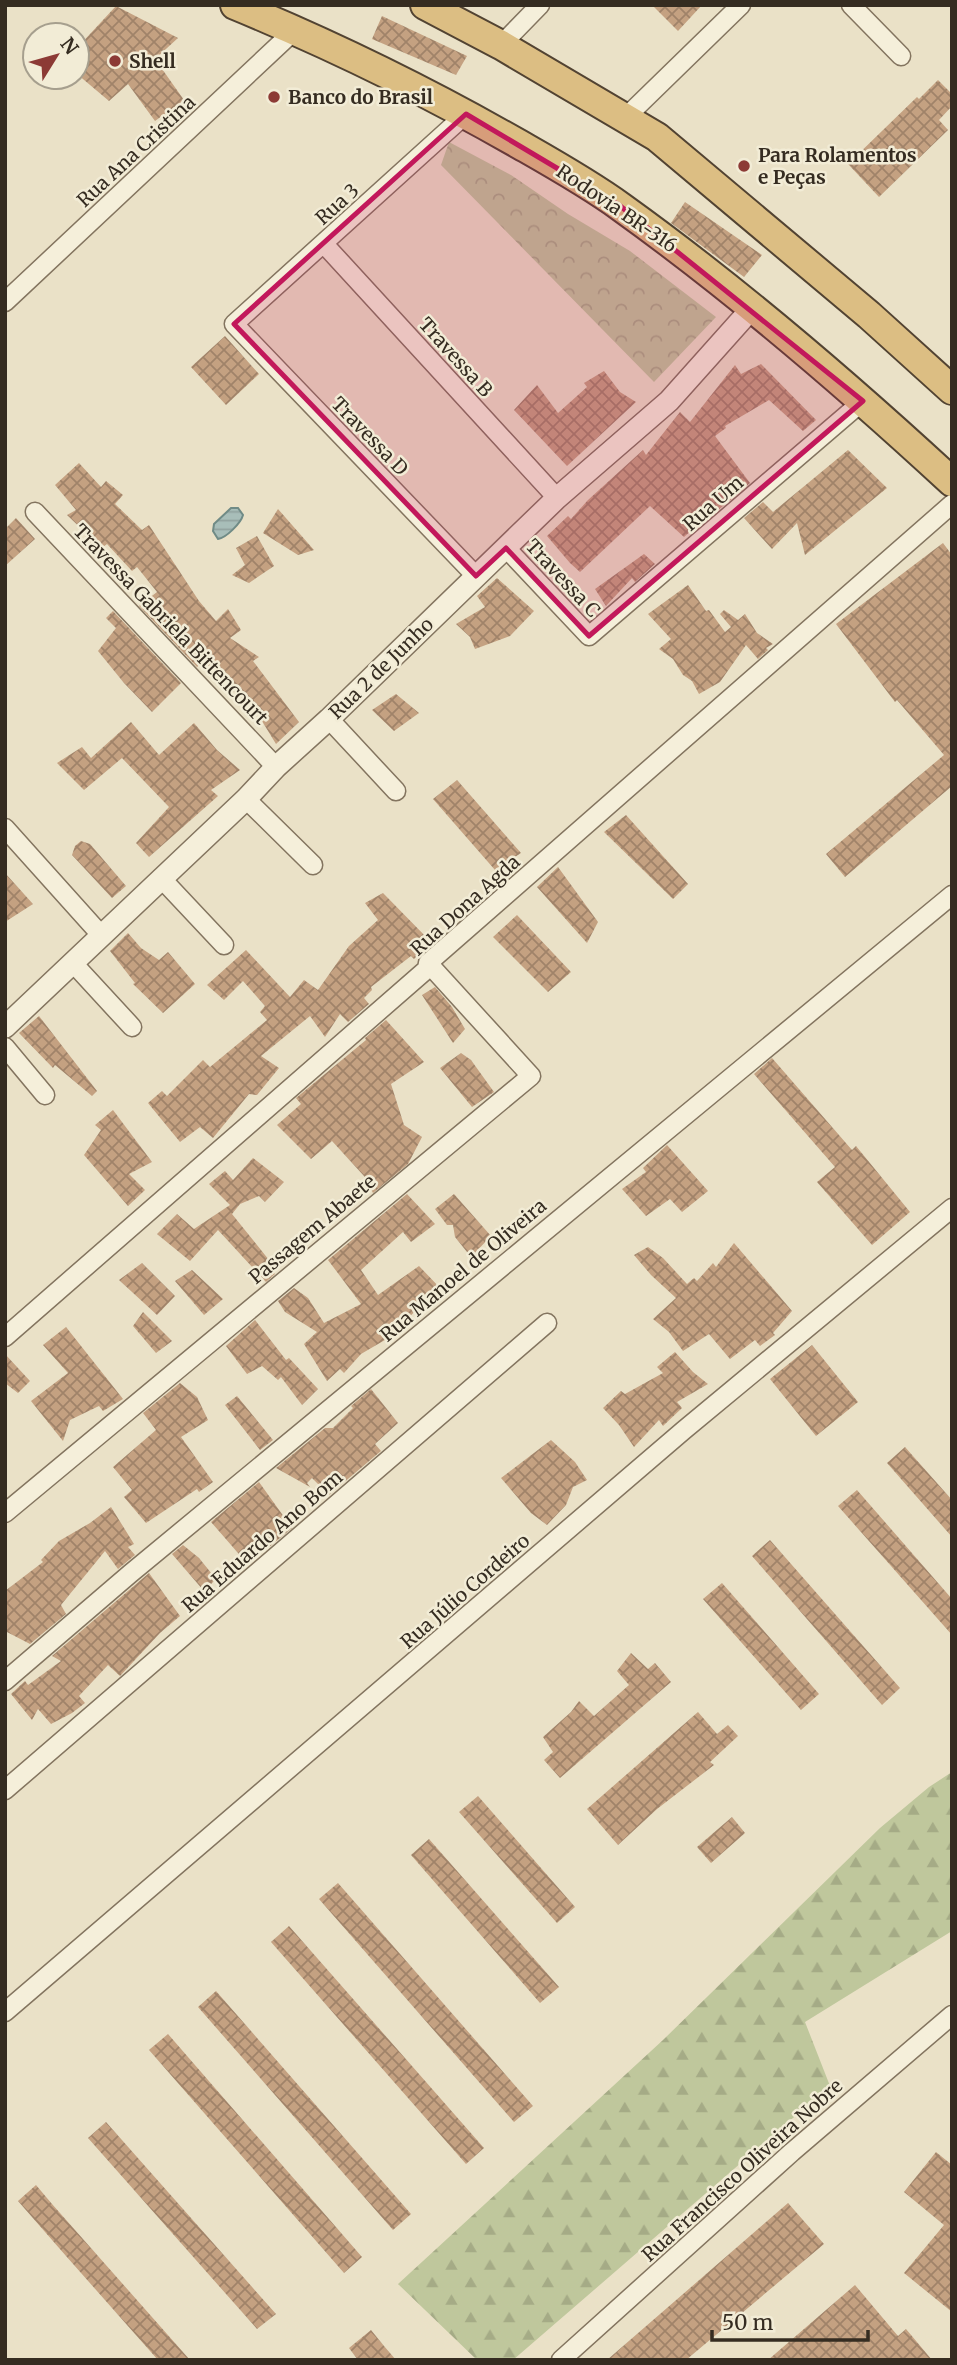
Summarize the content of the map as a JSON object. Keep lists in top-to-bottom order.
{
  "streets": {
    "highway": ["Rodovia BR-316"],
    "street": [
      "Rua Ana Cristina",
      "Rua 3",
      "Travessa B",
      "Travessa D",
      "Rua Um",
      "Travessa C",
      "Travessa Gabriela Bittencourt",
      "Rua 2 de Junho",
      "Rua Dona Agda",
      "Passagem Abaete",
      "Rua Manoel de Oliveira",
      "Rua Eduardo Ano Bom",
      "Rua Júlio Cordeiro",
      "Rua Francisco Oliveira Nobre"
    ]
  },
  "crossings": [
    ["Rua Ana Cristina", "Rodovia BR-316"],
    ["Rua 3", "Rodovia BR-316"],
    ["Rua 3", "Travessa B"],
    ["Rua 3", "Travessa D"],
    ["Rodovia BR-316", "Rua Um"],
    ["Rodovia BR-316", "Rua 2 de Junho"],
    ["Travessa B", "Rua 2 de Junho"],
    ["Travessa D", "Rua 2 de Junho"],
    ["Rua Um", "Travessa C"],
    ["Travessa C", "Rua 2 de Junho"],
    ["Travessa Gabriela Bittencourt", "Rua 2 de Junho"],
    ["Rua Dona Agda", "Passagem Abaete"]
  ],
  "places": ["Shell", "Banco do Brasil", "Para Rolamentos e Peças"],
  "scale_bar": "50 m",
  "north": "top right"
}
